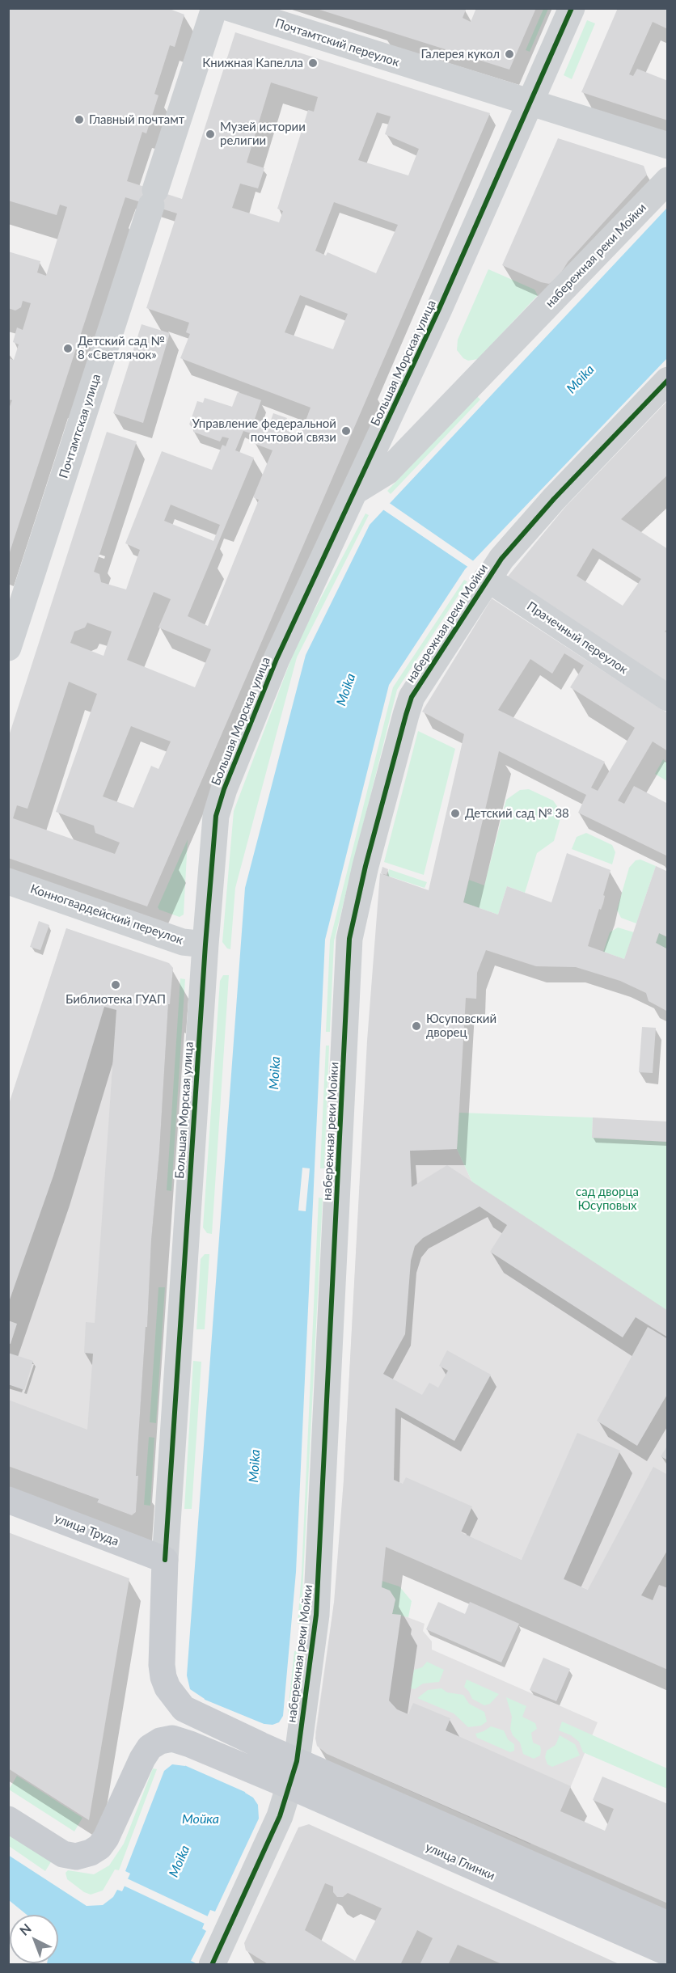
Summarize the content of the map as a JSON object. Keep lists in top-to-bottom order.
{
  "streets": {
    "main road": ["Большая Морская улица", "улица Труда", "улица Глинки"],
    "street": [
      "Почтамтский переулок",
      "набережная реки Мойки",
      "Почтамтская улица",
      "Прачечный переулок",
      "Конногвардейский переулок"
    ]
  },
  "crossings": [
    ["Почтамтский переулок", "Большая Морская улица"],
    ["набережная реки Мойки", "Большая Морская улица"],
    ["набережная реки Мойки", "Прачечный переулок"],
    ["набережная реки Мойки", "улица Глинки"],
    ["Большая Морская улица", "Конногвардейский переулок"],
    ["Большая Морская улица", "улица Труда"]
  ],
  "water": ["Moika", "Мойка"],
  "parks": ["сад дворца Юсуповых"],
  "places": [
    "Галерея кукол",
    "Книжная Капелла",
    "Главный почтамт",
    "Музей истории религии",
    "Детский сад № 8 «Светлячок»",
    "Управление федеральной почтовой связи",
    "Детский сад № 38",
    "Библиотека ГУАП",
    "Юсуповский дворец"
  ],
  "north": "top left"
}
